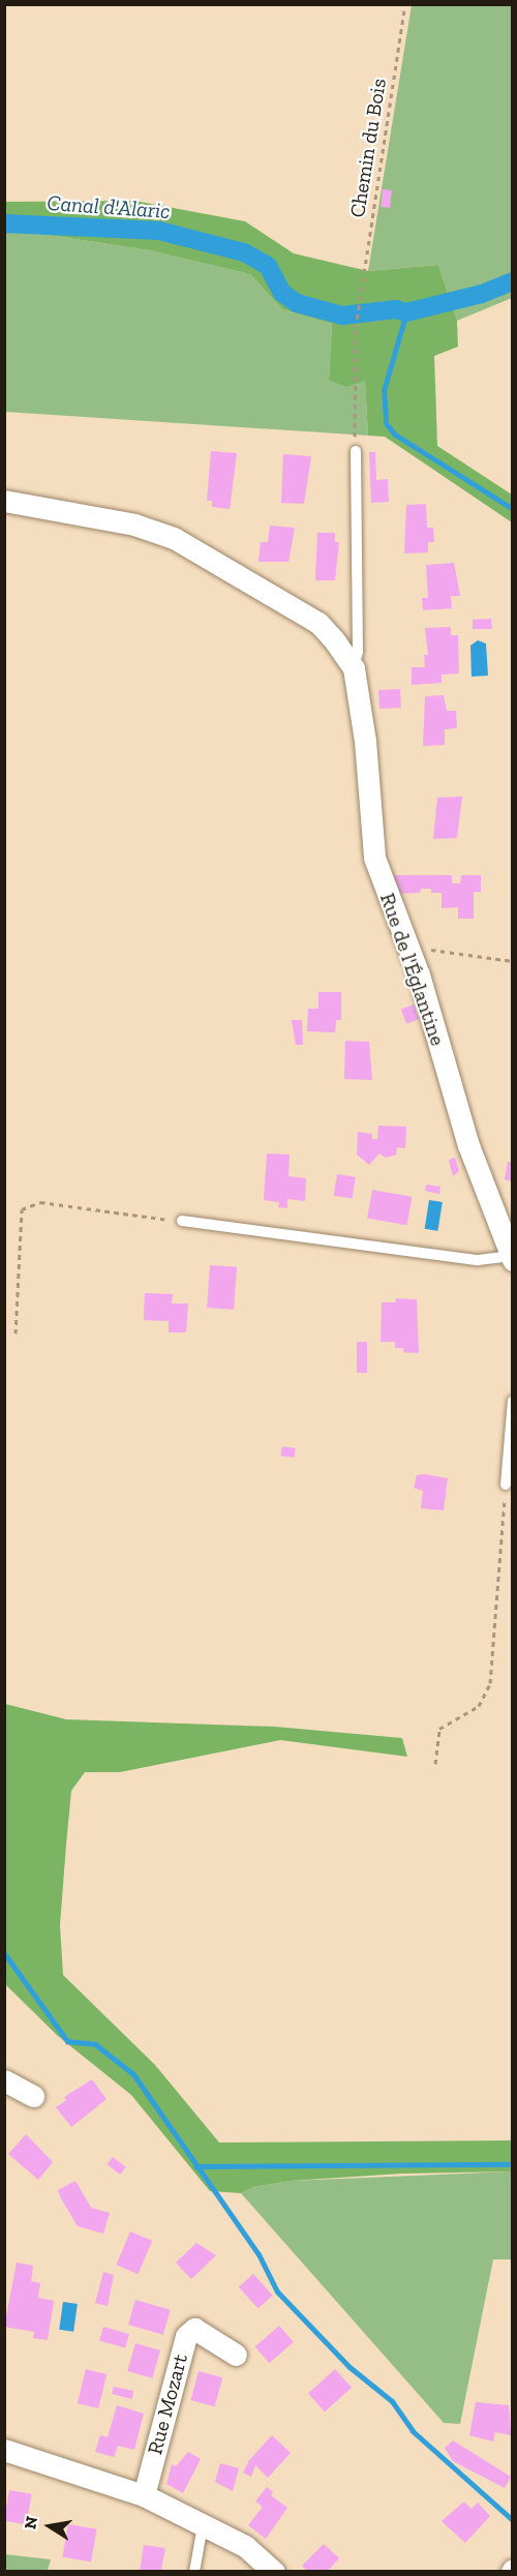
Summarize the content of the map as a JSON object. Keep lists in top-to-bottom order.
{
  "streets": {
    "street": ["Rue de l'Églantine", "Rue Mozart"],
    "path": ["Chemin du Bois"]
  },
  "crossings": [
    ["Chemin du Bois", "Rue de l'Églantine"]
  ],
  "water": ["Canal d'Alaric"],
  "north": "left"
}
